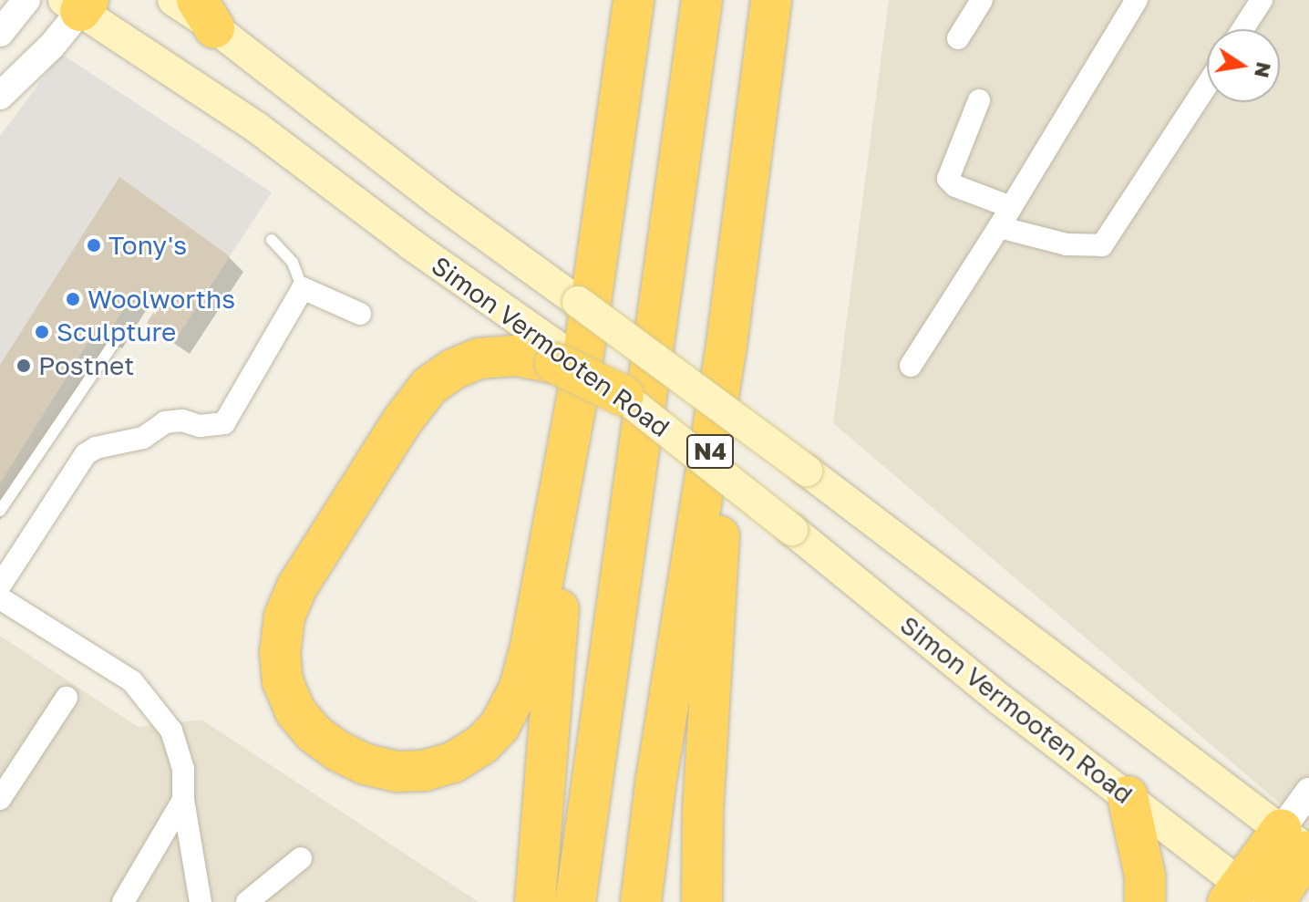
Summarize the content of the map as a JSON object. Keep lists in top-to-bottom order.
{
  "streets": {
    "highway": ["N4"],
    "main road": ["Simon Vermooten Road"]
  },
  "places": [
    "Tony's",
    "Woolworths",
    "Sculpture",
    "Postnet"
  ],
  "north": "right"
}
